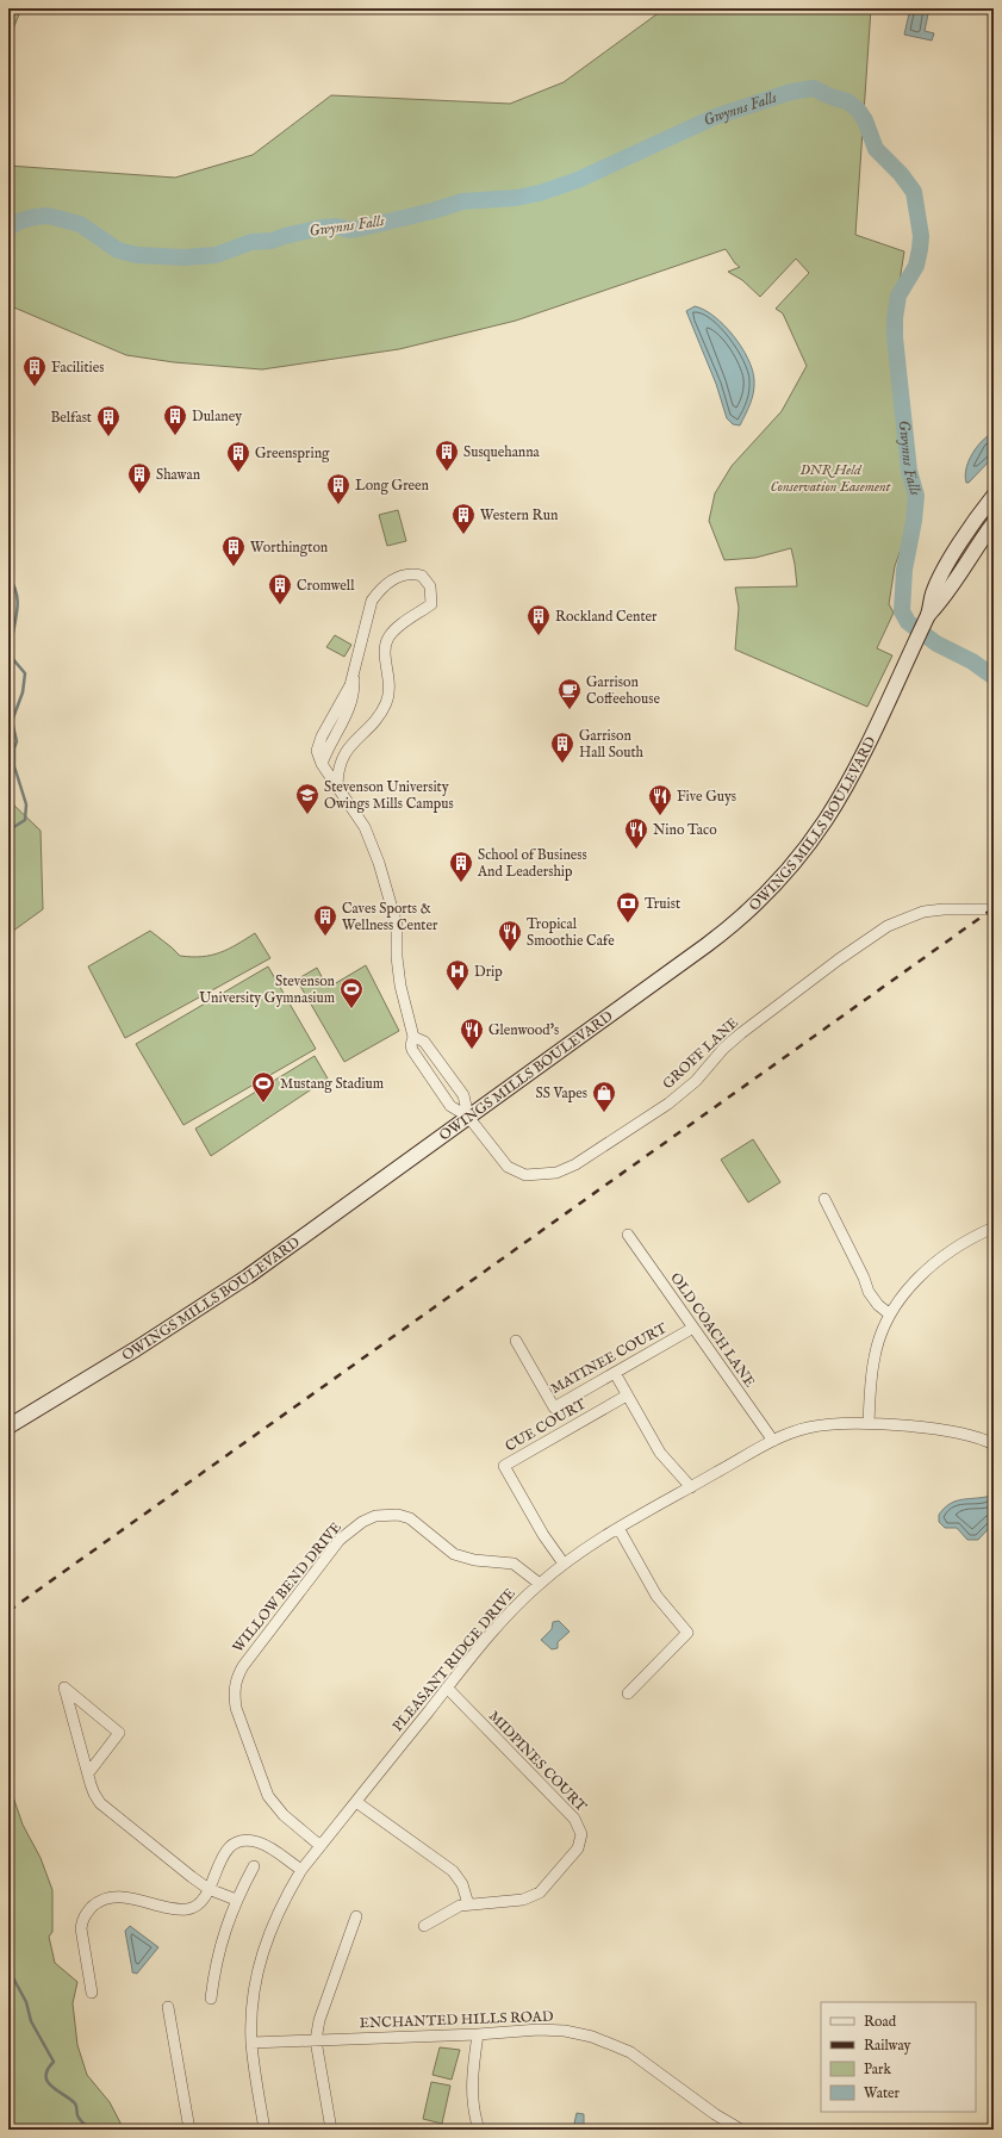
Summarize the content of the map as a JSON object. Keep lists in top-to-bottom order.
{
  "streets": {
    "main road": ["OWINGS MILLS BOULEVARD"],
    "street": [
      "GROFF LANE",
      "OLD COACH LANE",
      "MATINEE COURT",
      "CUE COURT",
      "WILLOW BEND DRIVE",
      "PLEASANT RIDGE DRIVE",
      "MIDPINES COURT",
      "ENCHANTED HILLS ROAD"
    ]
  },
  "crossings": [
    ["OWINGS MILLS BOULEVARD", "GROFF LANE"],
    ["OLD COACH LANE", "MATINEE COURT"],
    ["OLD COACH LANE", "PLEASANT RIDGE DRIVE"],
    ["CUE COURT", "PLEASANT RIDGE DRIVE"],
    ["WILLOW BEND DRIVE", "PLEASANT RIDGE DRIVE"],
    ["PLEASANT RIDGE DRIVE", "MIDPINES COURT"],
    ["PLEASANT RIDGE DRIVE", "ENCHANTED HILLS ROAD"]
  ],
  "water": ["Gwynns Falls"],
  "parks": ["DNR Held Conservation Easement"],
  "places": {
    "building": [
      "Facilities",
      "Dulaney",
      "Belfast",
      "Susquehanna",
      "Greenspring",
      "Shawan",
      "Long Green",
      "Western Run",
      "Worthington",
      "Cromwell",
      "Rockland Center",
      "Garrison Hall South",
      "School of Business And Leadership",
      "Caves Sports & Wellness Center"
    ],
    "cafe": ["Garrison Coffeehouse"],
    "school or university": ["Stevenson University Owings Mills Campus"],
    "restaurant": [
      "Five Guys",
      "Nino Taco",
      "Tropical Smoothie Cafe",
      "Glenwood's"
    ],
    "bank": ["Truist"],
    "hospital": ["Drip"],
    "sports": ["Stevenson University Gymnasium", "Mustang Stadium"],
    "shop": ["SS Vapes"]
  },
  "legend": [
    "Road",
    "Railway",
    "Park",
    "Water"
  ]
}
